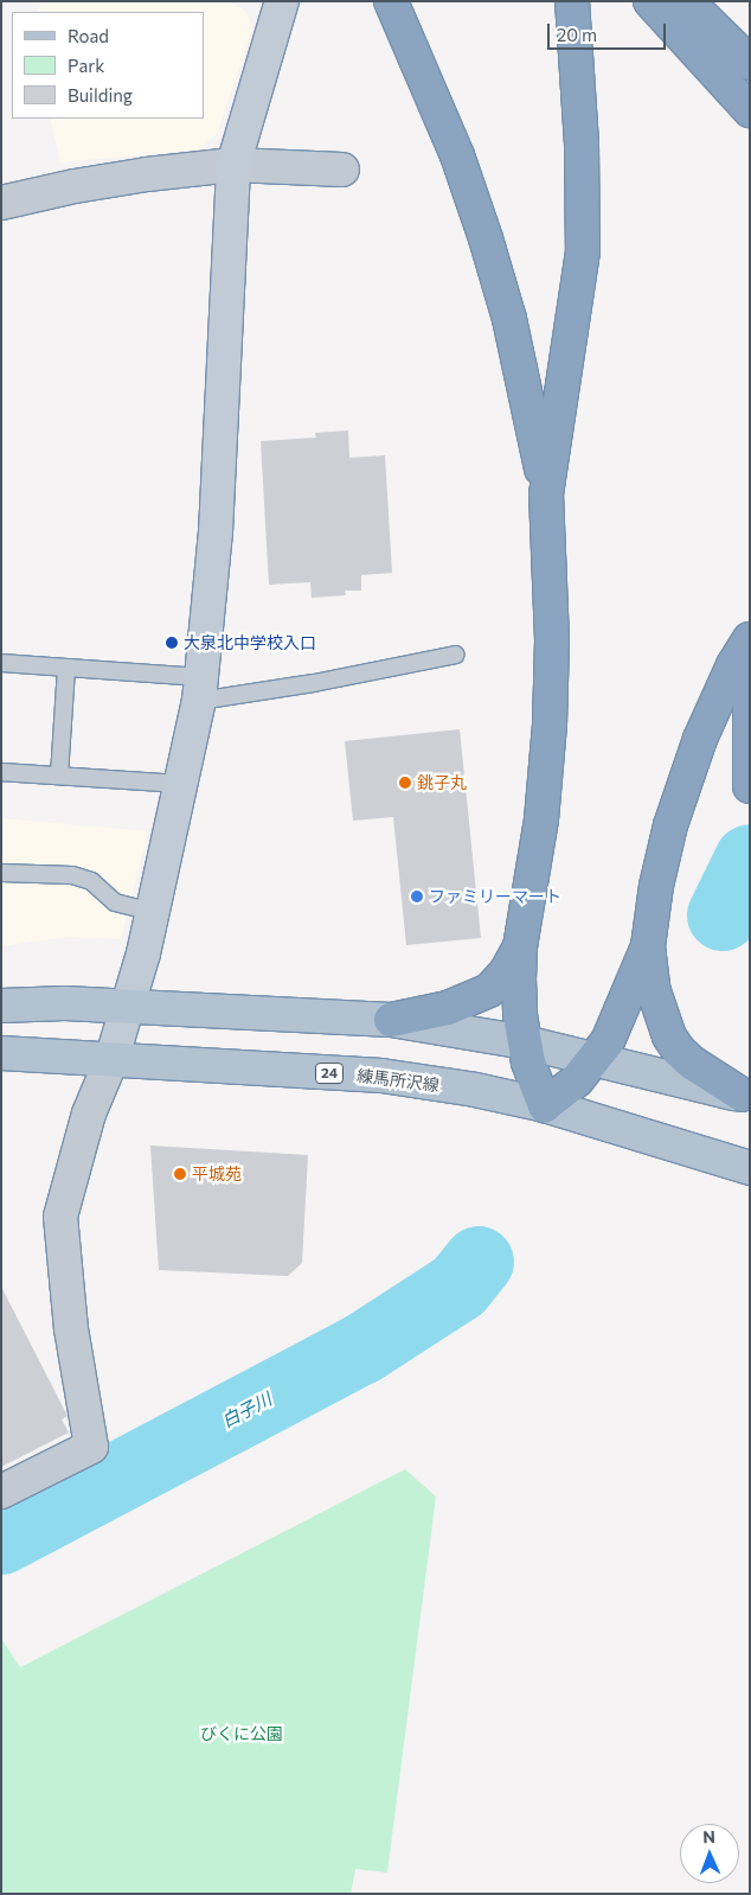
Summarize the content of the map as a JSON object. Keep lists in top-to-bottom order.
{
  "streets": {
    "main road": ["24", "練馬所沢線"]
  },
  "water": ["白子川"],
  "parks": ["びくに公園"],
  "places": [
    "大泉北中学校入口",
    "銚子丸",
    "ファミリーマート",
    "平城苑"
  ],
  "legend": ["Road", "Park", "Building"],
  "scale_bar": "20 m",
  "north": "top"
}
